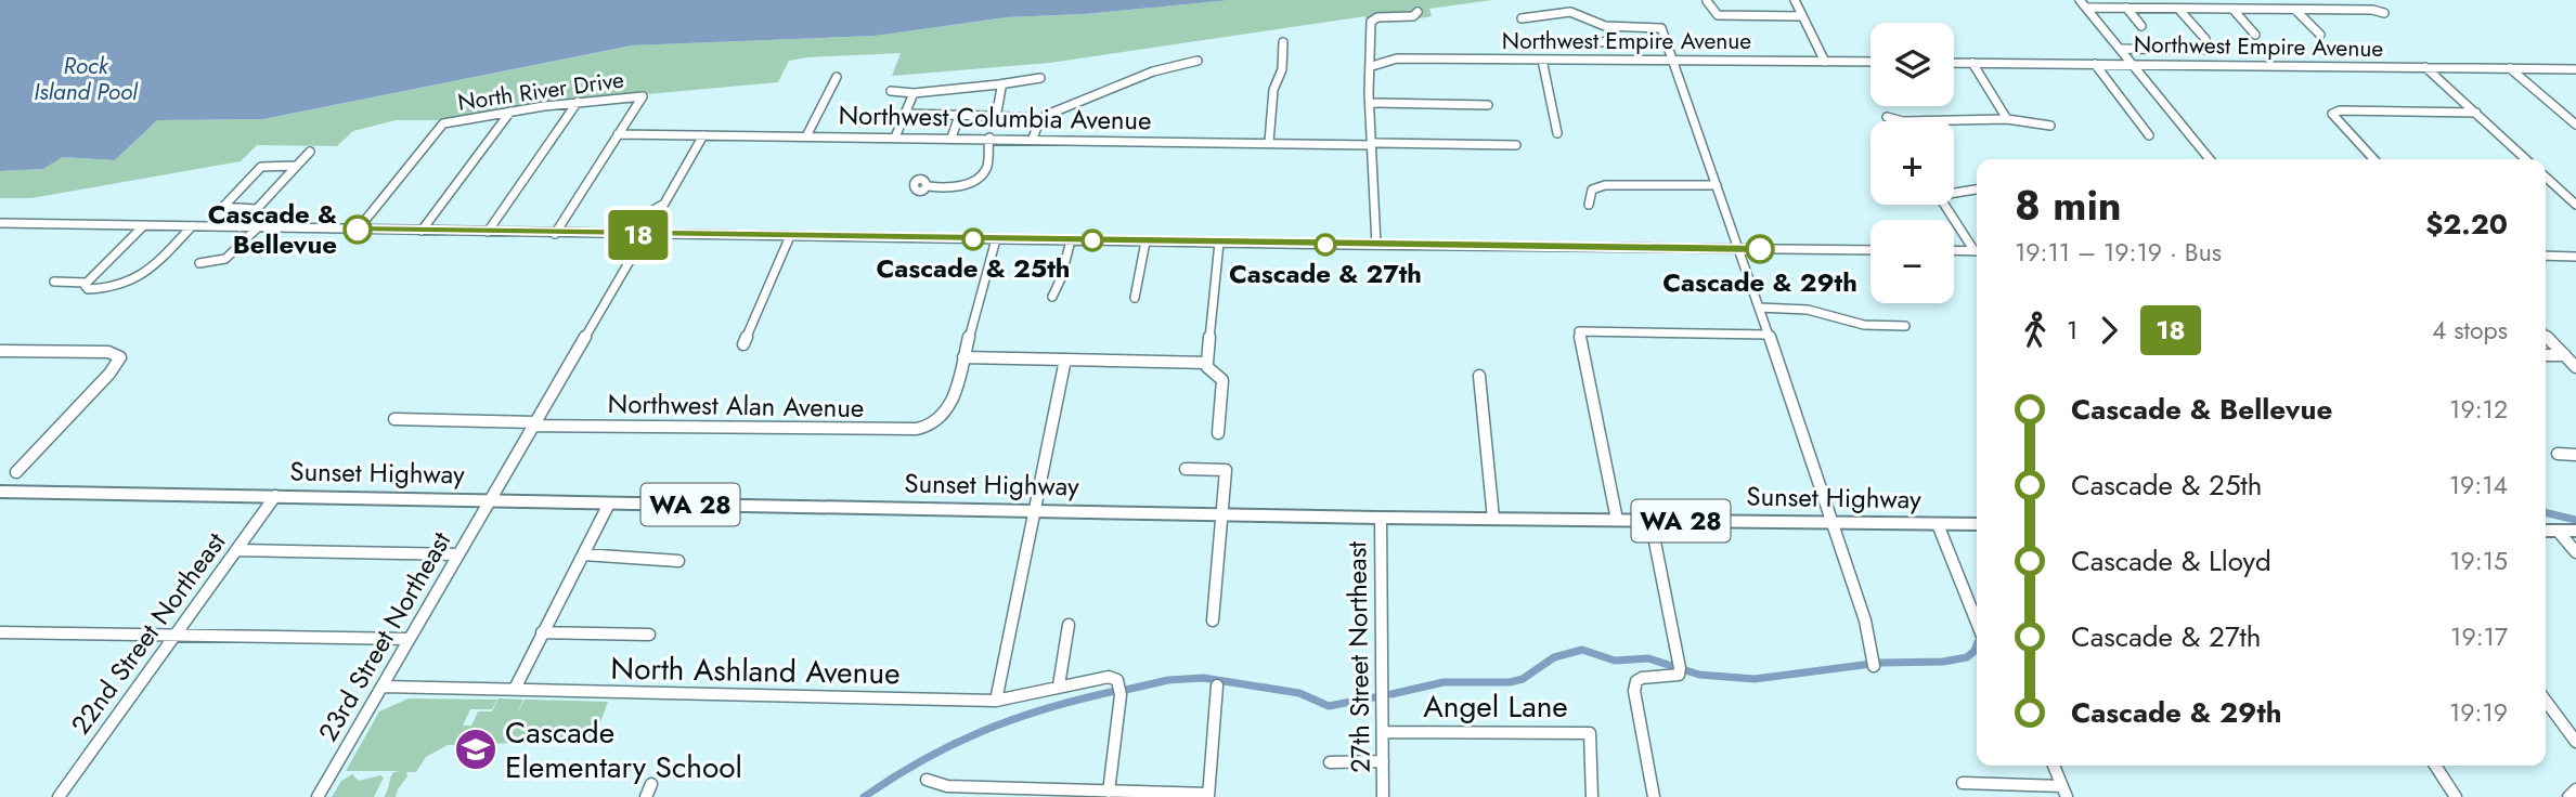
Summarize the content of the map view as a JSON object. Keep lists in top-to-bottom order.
{
  "streets": {
    "highway": ["Sunset Highway", "WA 28"],
    "street": [
      "Northwest Empire Avenue",
      "North River Drive",
      "Northwest Columbia Avenue",
      "Northwest Alan Avenue",
      "22nd Street Northeast",
      "23rd Street Northeast",
      "27th Street Northeast",
      "North Ashland Avenue",
      "Angel Lane"
    ]
  },
  "crossings": [
    ["North River Drive", "Northwest Columbia Avenue"],
    ["Northwest Alan Avenue", "23rd Street Northeast"],
    ["Sunset Highway", "22nd Street Northeast"],
    ["Sunset Highway", "23rd Street Northeast"],
    ["Sunset Highway", "27th Street Northeast"],
    ["23rd Street Northeast", "North Ashland Avenue"],
    ["27th Street Northeast", "Angel Lane"]
  ],
  "water": ["Rock Island Pool"],
  "places": {
    "other": [
      "Cascade & Bellevue",
      "Cascade & 25th",
      "Cascade & 27th",
      "Cascade & 29th"
    ],
    "school or university": ["Cascade Elementary School"]
  },
  "lines": ["bus line 18"],
  "page": {
    "on_map": "18",
    "map_buttons": ["+", "−"],
    "heading": ["8 min", "19:11 – 19:19 · Bus", "$2.20"],
    "legs": ["1", "18", "4 stops"],
    "list": [
      {
        "name": "Cascade & Bellevue",
        "value": "19:12"
      },
      {
        "name": "Cascade & 25th",
        "value": "19:14"
      },
      {
        "name": "Cascade & Lloyd",
        "value": "19:15"
      },
      {
        "name": "Cascade & 27th",
        "value": "19:17"
      },
      {
        "name": "Cascade & 29th",
        "value": "19:19"
      }
    ]
  }
}
